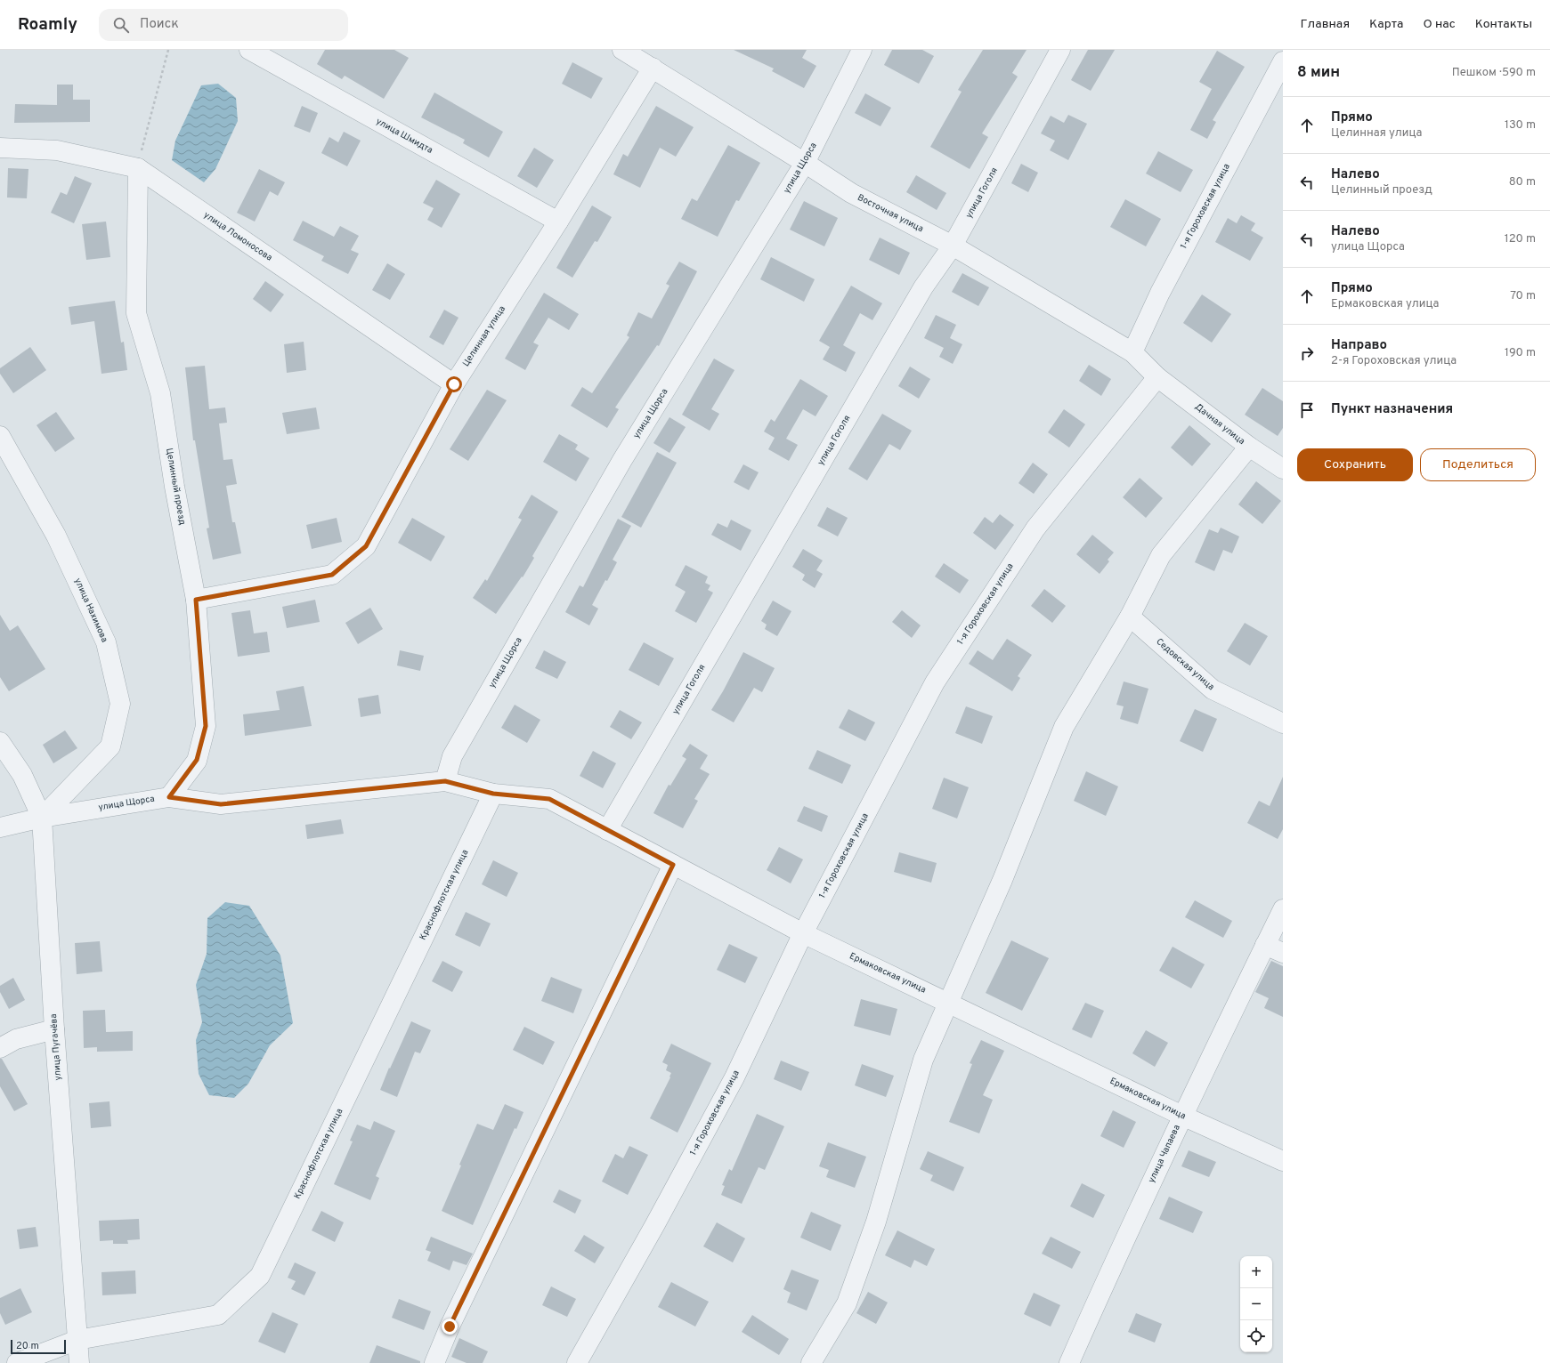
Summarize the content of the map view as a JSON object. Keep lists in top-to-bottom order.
{
  "streets": {
    "street": [
      "улица Шмидта",
      "улица Щорса",
      "улица Гоголя",
      "1-я Гороховская улица",
      "Восточная улица",
      "улица Ломоносова",
      "Целинная улица",
      "Дачная улица",
      "Целинный проезд",
      "улица Нахимова",
      "Седовская улица",
      "Краснофлотская улица",
      "Ермаковская улица",
      "улица Пугачёва",
      "улица Чапаева"
    ]
  },
  "crossings": [
    ["улица Шмидта", "Целинная улица"],
    ["улица Щорса", "Восточная улица"],
    ["улица Щорса", "Целинный проезд"],
    ["улица Щорса", "улица Нахимова"],
    ["улица Щорса", "Краснофлотская улица"],
    ["улица Щорса", "Ермаковская улица"],
    ["улица Щорса", "улица Пугачёва"],
    ["улица Гоголя", "Восточная улица"],
    ["улица Гоголя", "Ермаковская улица"],
    ["1-я Гороховская улица", "Восточная улица"],
    ["1-я Гороховская улица", "Дачная улица"],
    ["1-я Гороховская улица", "Ермаковская улица"],
    ["Восточная улица", "Целинная улица"],
    ["Восточная улица", "Дачная улица"],
    ["улица Ломоносова", "Целинная улица"],
    ["улица Ломоносова", "Целинный проезд"],
    ["Целинная улица", "Целинный проезд"],
    ["улица Нахимова", "улица Пугачёва"],
    ["Краснофлотская улица", "Ермаковская улица"],
    ["Краснофлотская улица", "улица Пугачёва"],
    ["Ермаковская улица", "улица Чапаева"]
  ],
  "scale_bar": "20 m",
  "page": {
    "header": "Roamly",
    "search": "Поиск",
    "nav": [
      "Главная",
      "Карта",
      "О нас",
      "Контакты"
    ],
    "heading": ["8 мин", "Пешком · 590 m"],
    "list": [
      ["Прямо", "Целинная улица", "130 m"],
      ["Налево", "Целинный проезд", "80 m"],
      ["Налево", "улица Щорса", "120 m"],
      ["Прямо", "Ермаковская улица", "70 m"],
      ["Направо", "2-я Гороховская улица", "190 m"],
      "Пункт назначения"
    ],
    "buttons": ["Сохранить", "Поделиться"],
    "map_buttons": ["+", "−"],
    "scale": "20 m"
  }
}
